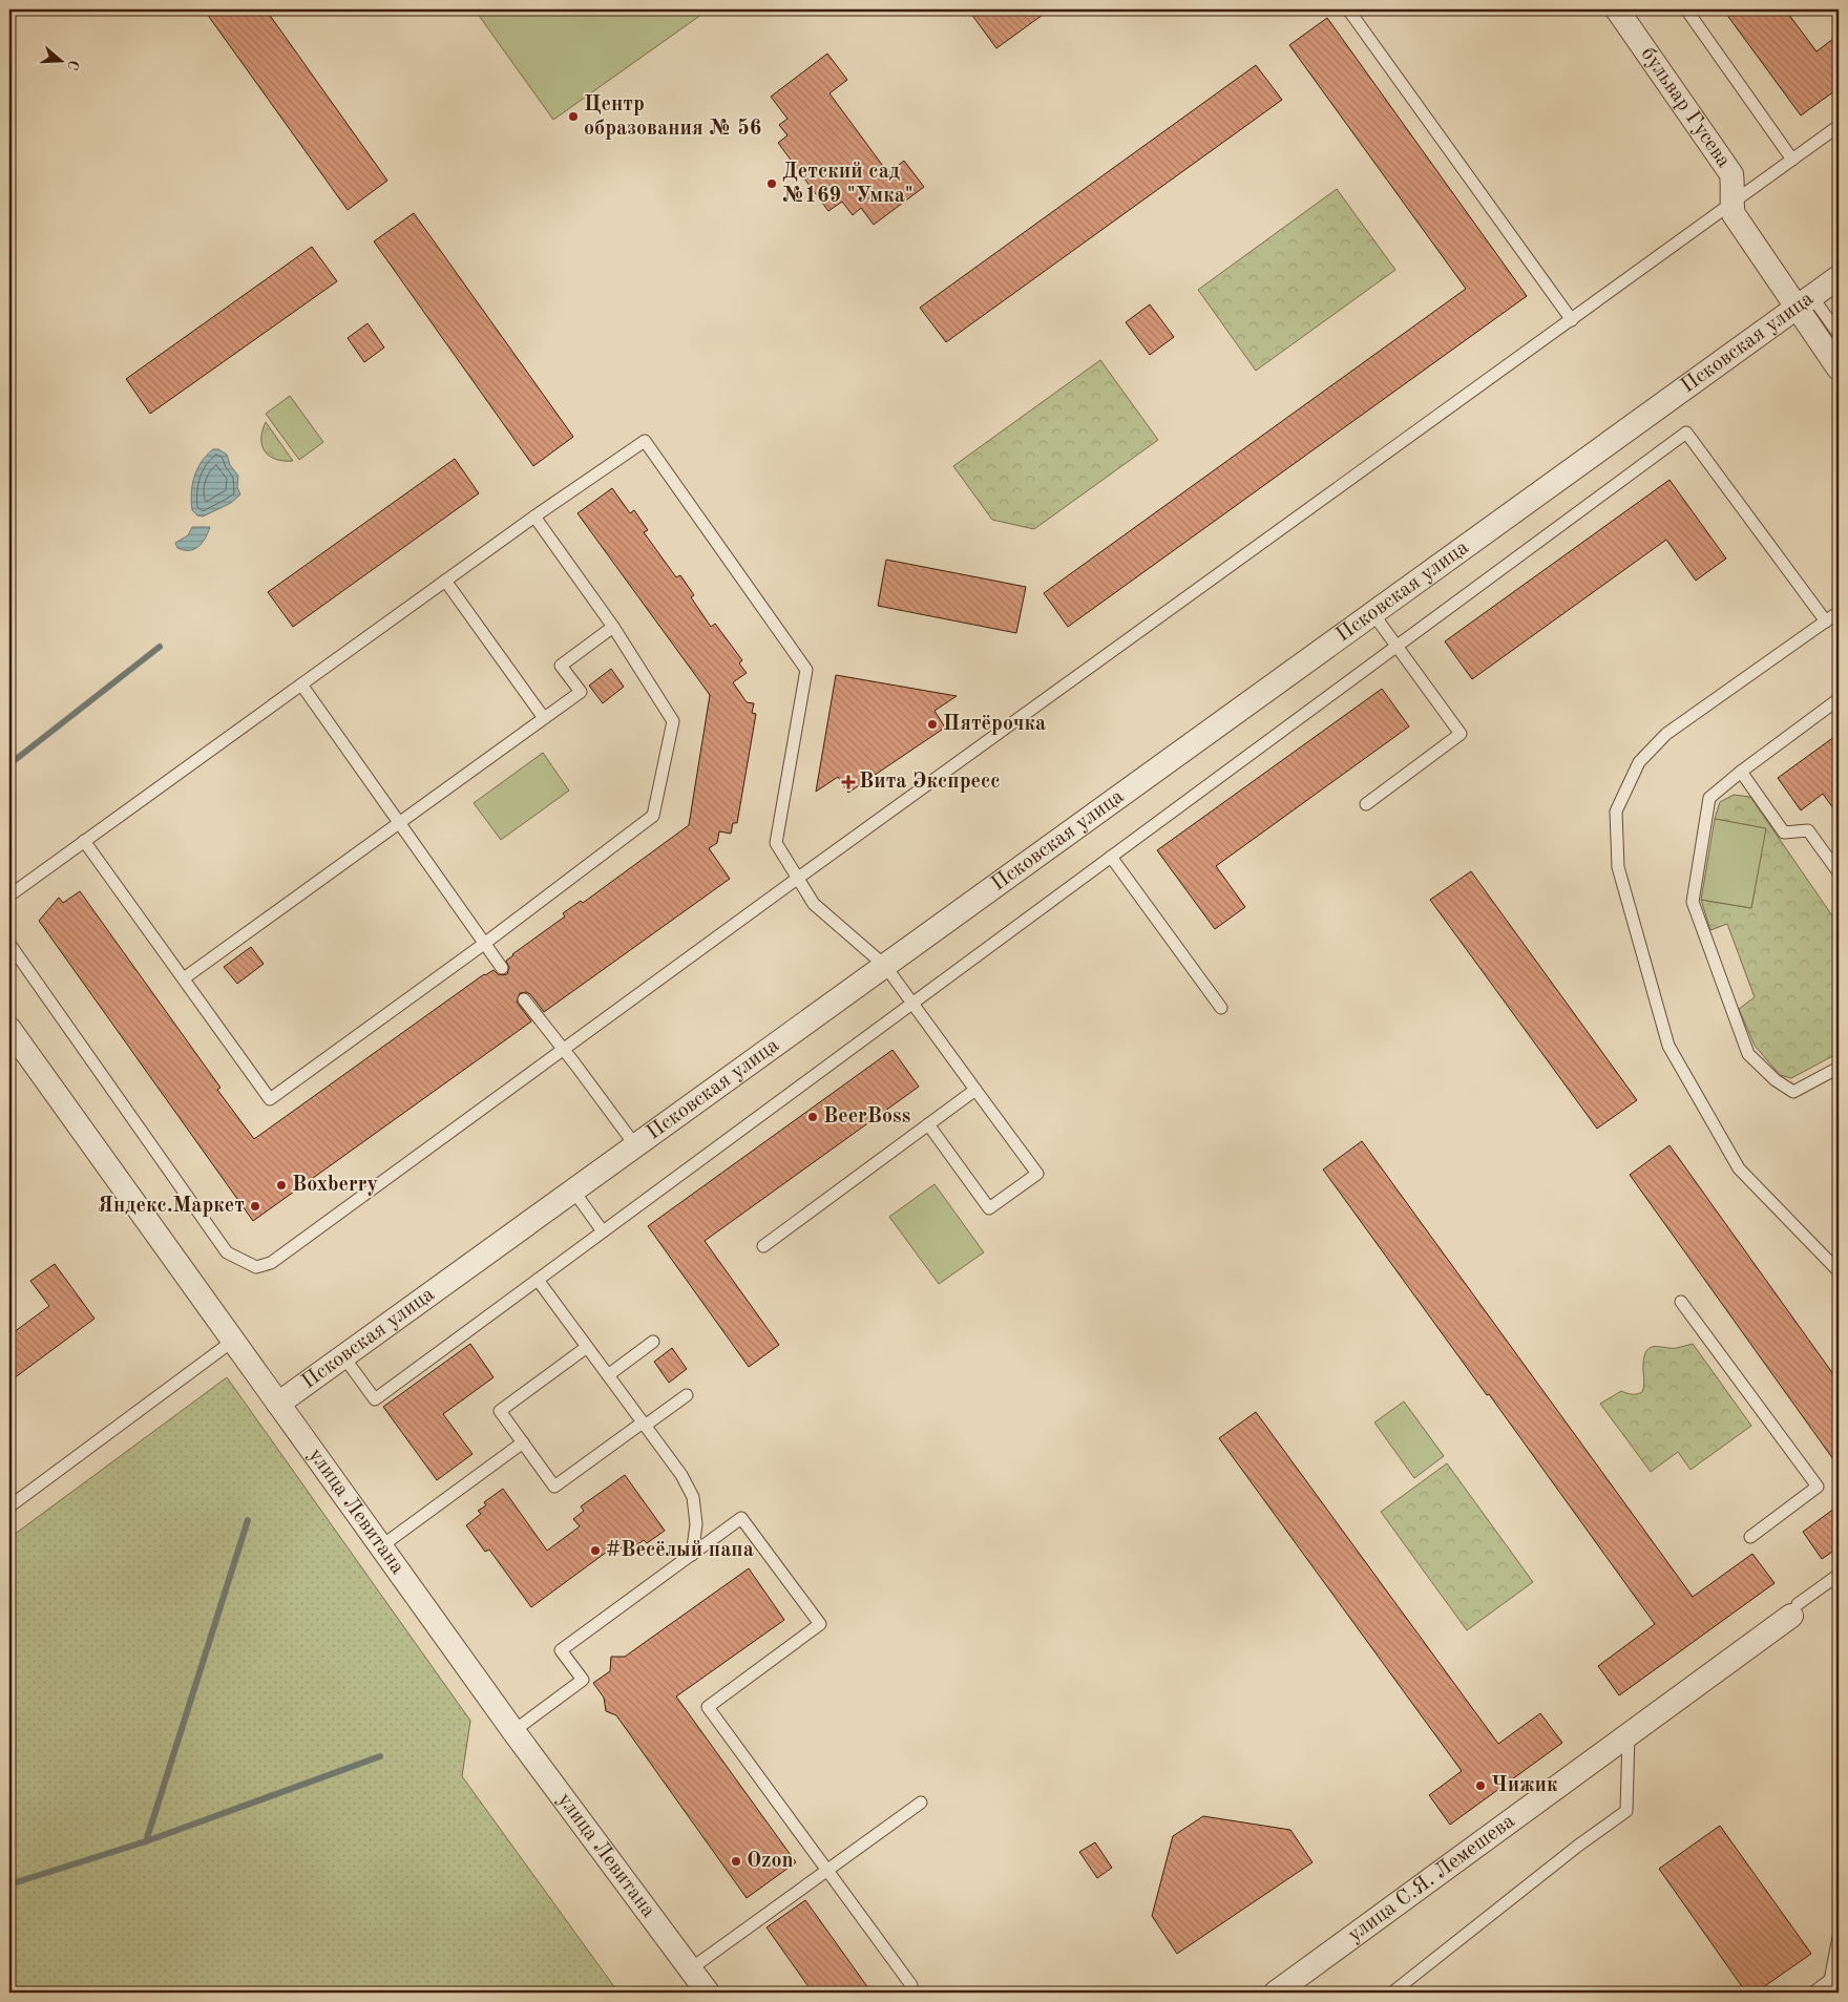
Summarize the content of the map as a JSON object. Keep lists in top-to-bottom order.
{
  "streets": {
    "street": [
      "бульвар Гусева",
      "Псковская улица",
      "улица Левитана",
      "улица С.Я. Лемешева"
    ]
  },
  "crossings": [
    ["бульвар Гусева", "Псковская улица"],
    ["Псковская улица", "улица Левитана"]
  ],
  "places": {
    "other": [
      "Центр образования № 56",
      "Детский сад №169 \"Умка\"",
      "Пятёрочка",
      "BeerBoss",
      "Boxberry",
      "Яндекс.Маркет",
      "#Весёлый папа",
      "Чижик",
      "Ozon"
    ],
    "health": ["Вита Экспресс"]
  },
  "north": "right"
}
